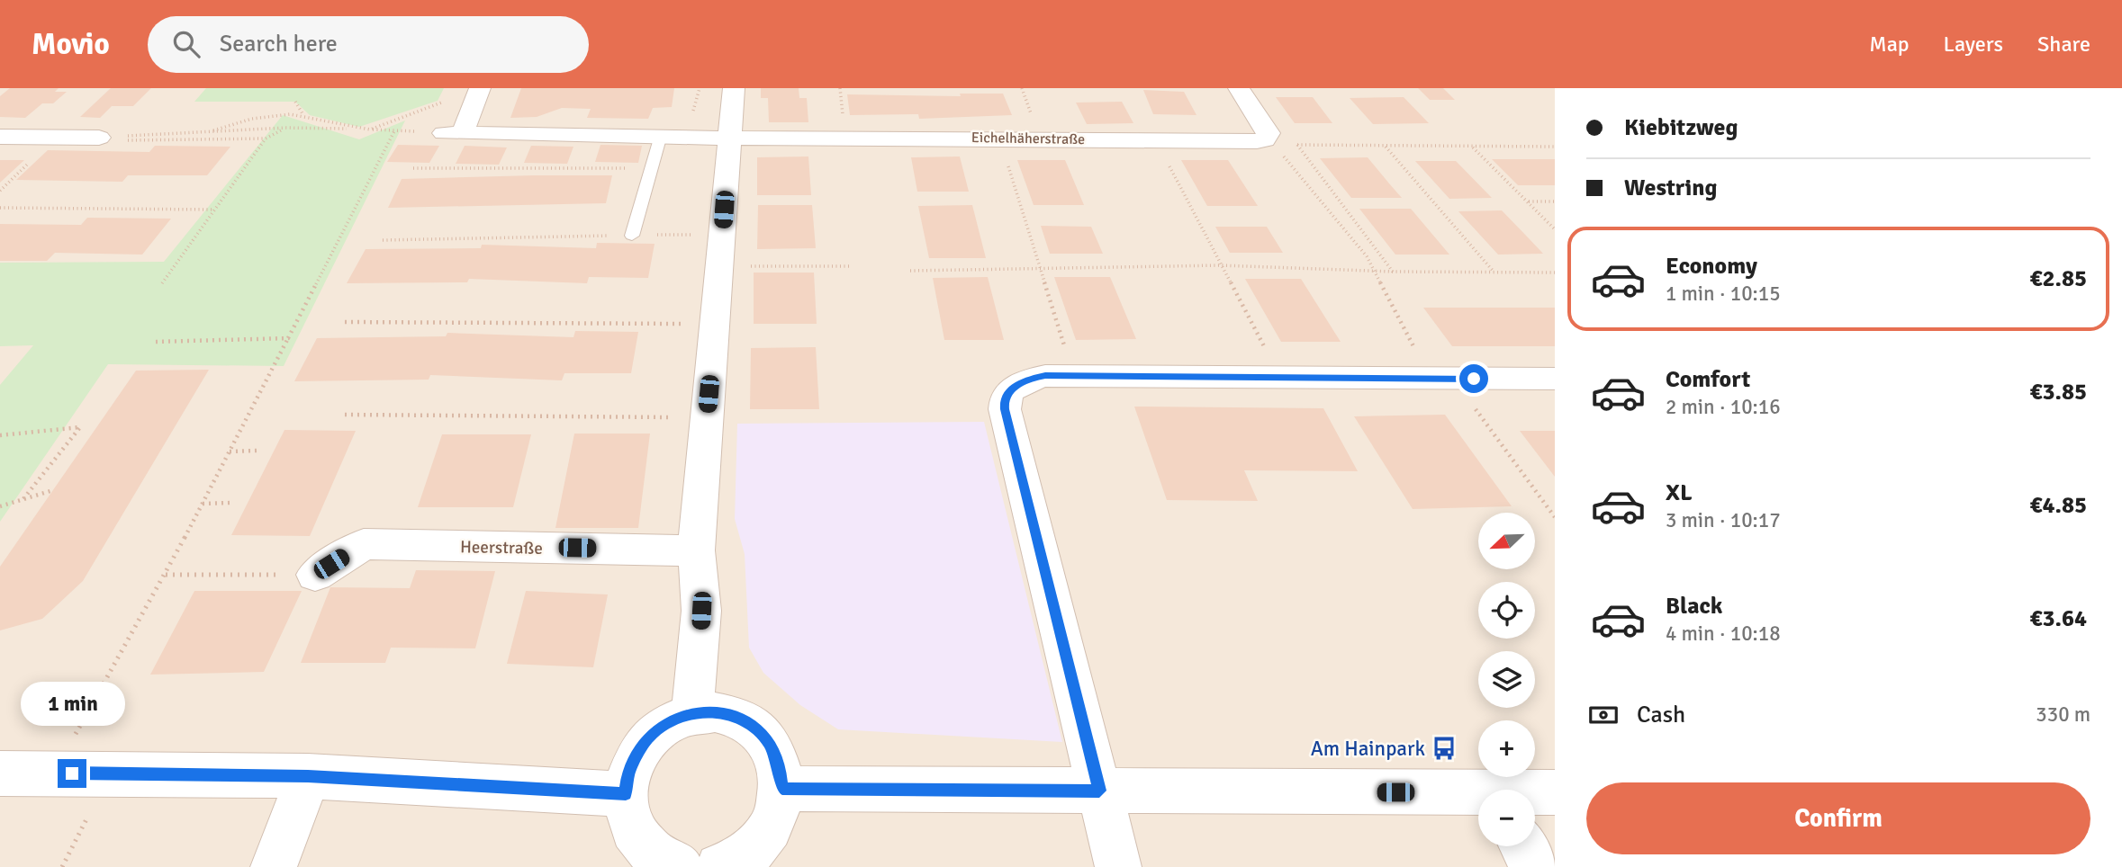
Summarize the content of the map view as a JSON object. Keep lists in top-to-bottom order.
{
  "streets": {
    "street": ["Eichelhäherstraße", "Heerstraße"]
  },
  "places": {
    "bus stop": ["Am Hainpark"]
  },
  "north": "bottom left",
  "page": {
    "header": "Movio",
    "search": "Search here",
    "nav": ["Map", "Layers", "Share"],
    "banner": ["Kiebitzweg", "Westring"],
    "list": [
      {
        "name": "Economy",
        "note": "1 min · 10:15",
        "value": "€2.85"
      },
      {
        "name": "Comfort",
        "note": "2 min · 10:16",
        "value": "€3.85"
      },
      {
        "name": "XL",
        "note": "3 min · 10:17",
        "value": "€4.85"
      },
      {
        "name": "Black",
        "note": "4 min · 10:18",
        "value": "€3.64"
      }
    ],
    "map_buttons": ["+", "−"],
    "pay": ["Cash", "330 m"],
    "bubble": "1 min",
    "buttons": "Confirm"
  }
}
